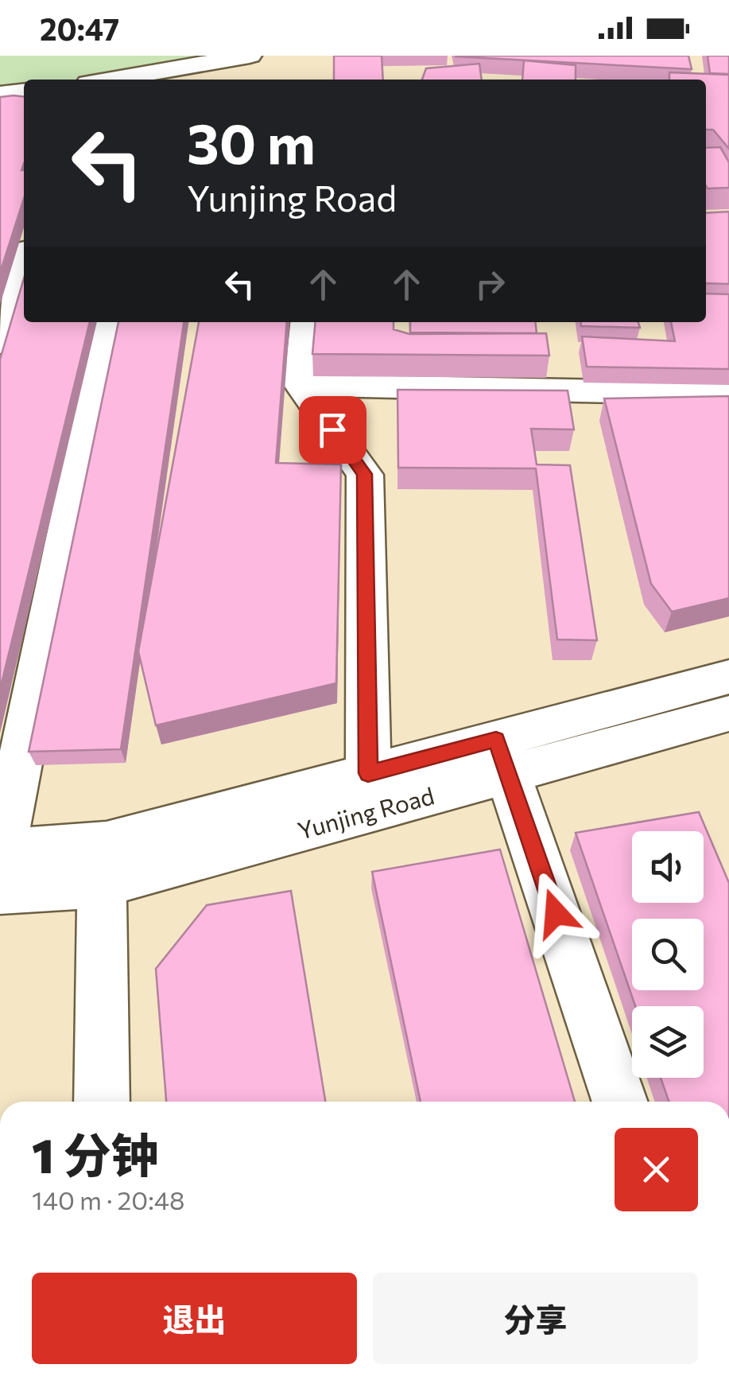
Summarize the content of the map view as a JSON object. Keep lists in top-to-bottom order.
{
  "streets": {
    "street": ["Yunjing Road"]
  },
  "page": {
    "status": "20:47",
    "turn": ["30 m", "Yunjing Road"],
    "heading": ["1 分钟", "140 m · 20:48"],
    "buttons": ["退出", "分享"]
  }
}
